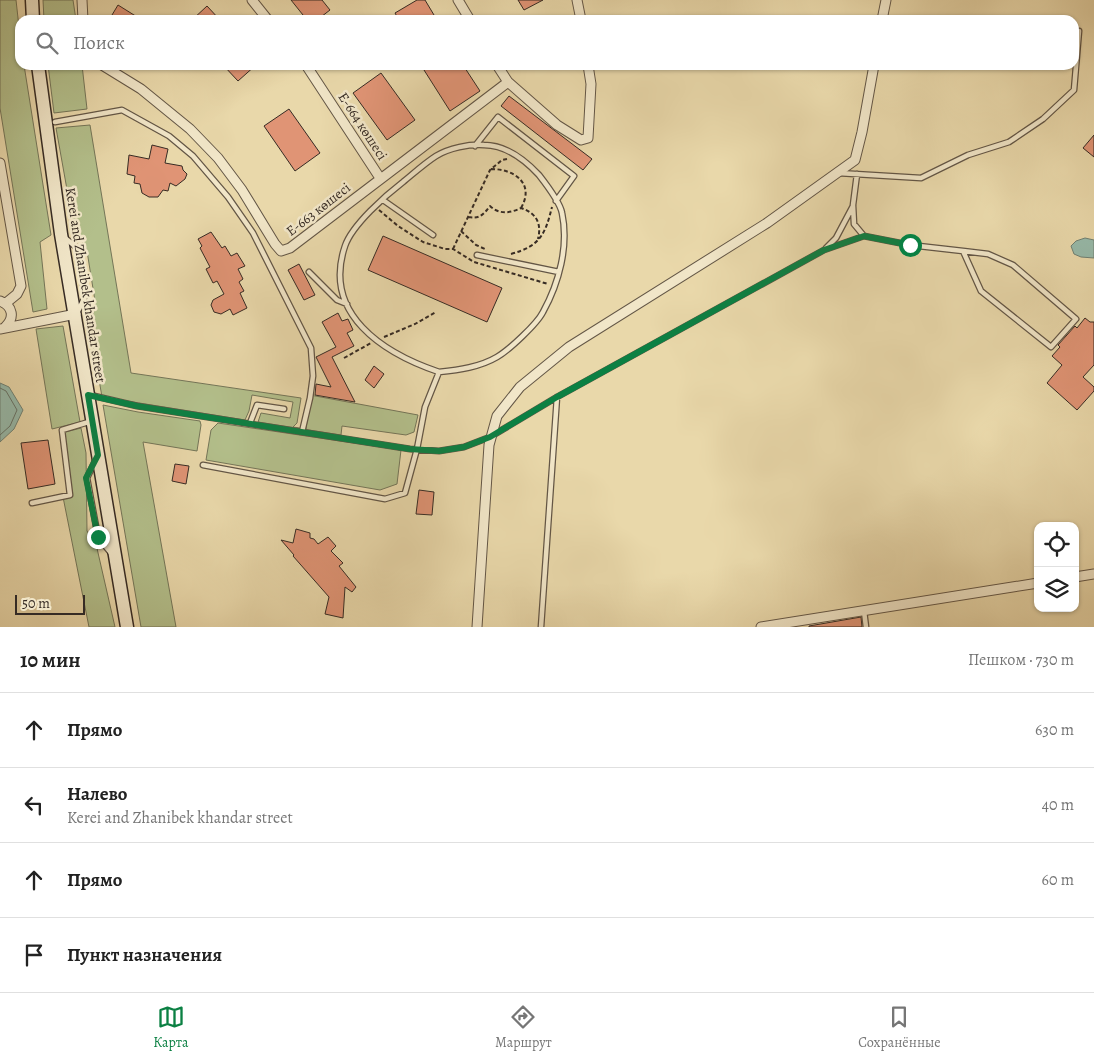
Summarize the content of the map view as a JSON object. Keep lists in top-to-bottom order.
{
  "streets": {
    "main road": ["Kerei and Zhanibek khandar street"],
    "street": ["Е-664 көшесі", "Е-663 көшесі"]
  },
  "crossings": [
    ["Е-664 көшесі", "Е-663 көшесі"]
  ],
  "scale_bar": "50 m",
  "page": {
    "search": "Поиск",
    "scale": "50 m",
    "heading": ["10 мин", "Пешком · 730 m"],
    "list": [
      ["Прямо", "630 m"],
      ["Налево", "Kerei and Zhanibek khandar street", "40 m"],
      ["Прямо", "60 m"],
      "Пункт назначения"
    ],
    "nav": ["Карта", "Маршрут", "Сохранённые"]
  }
}
